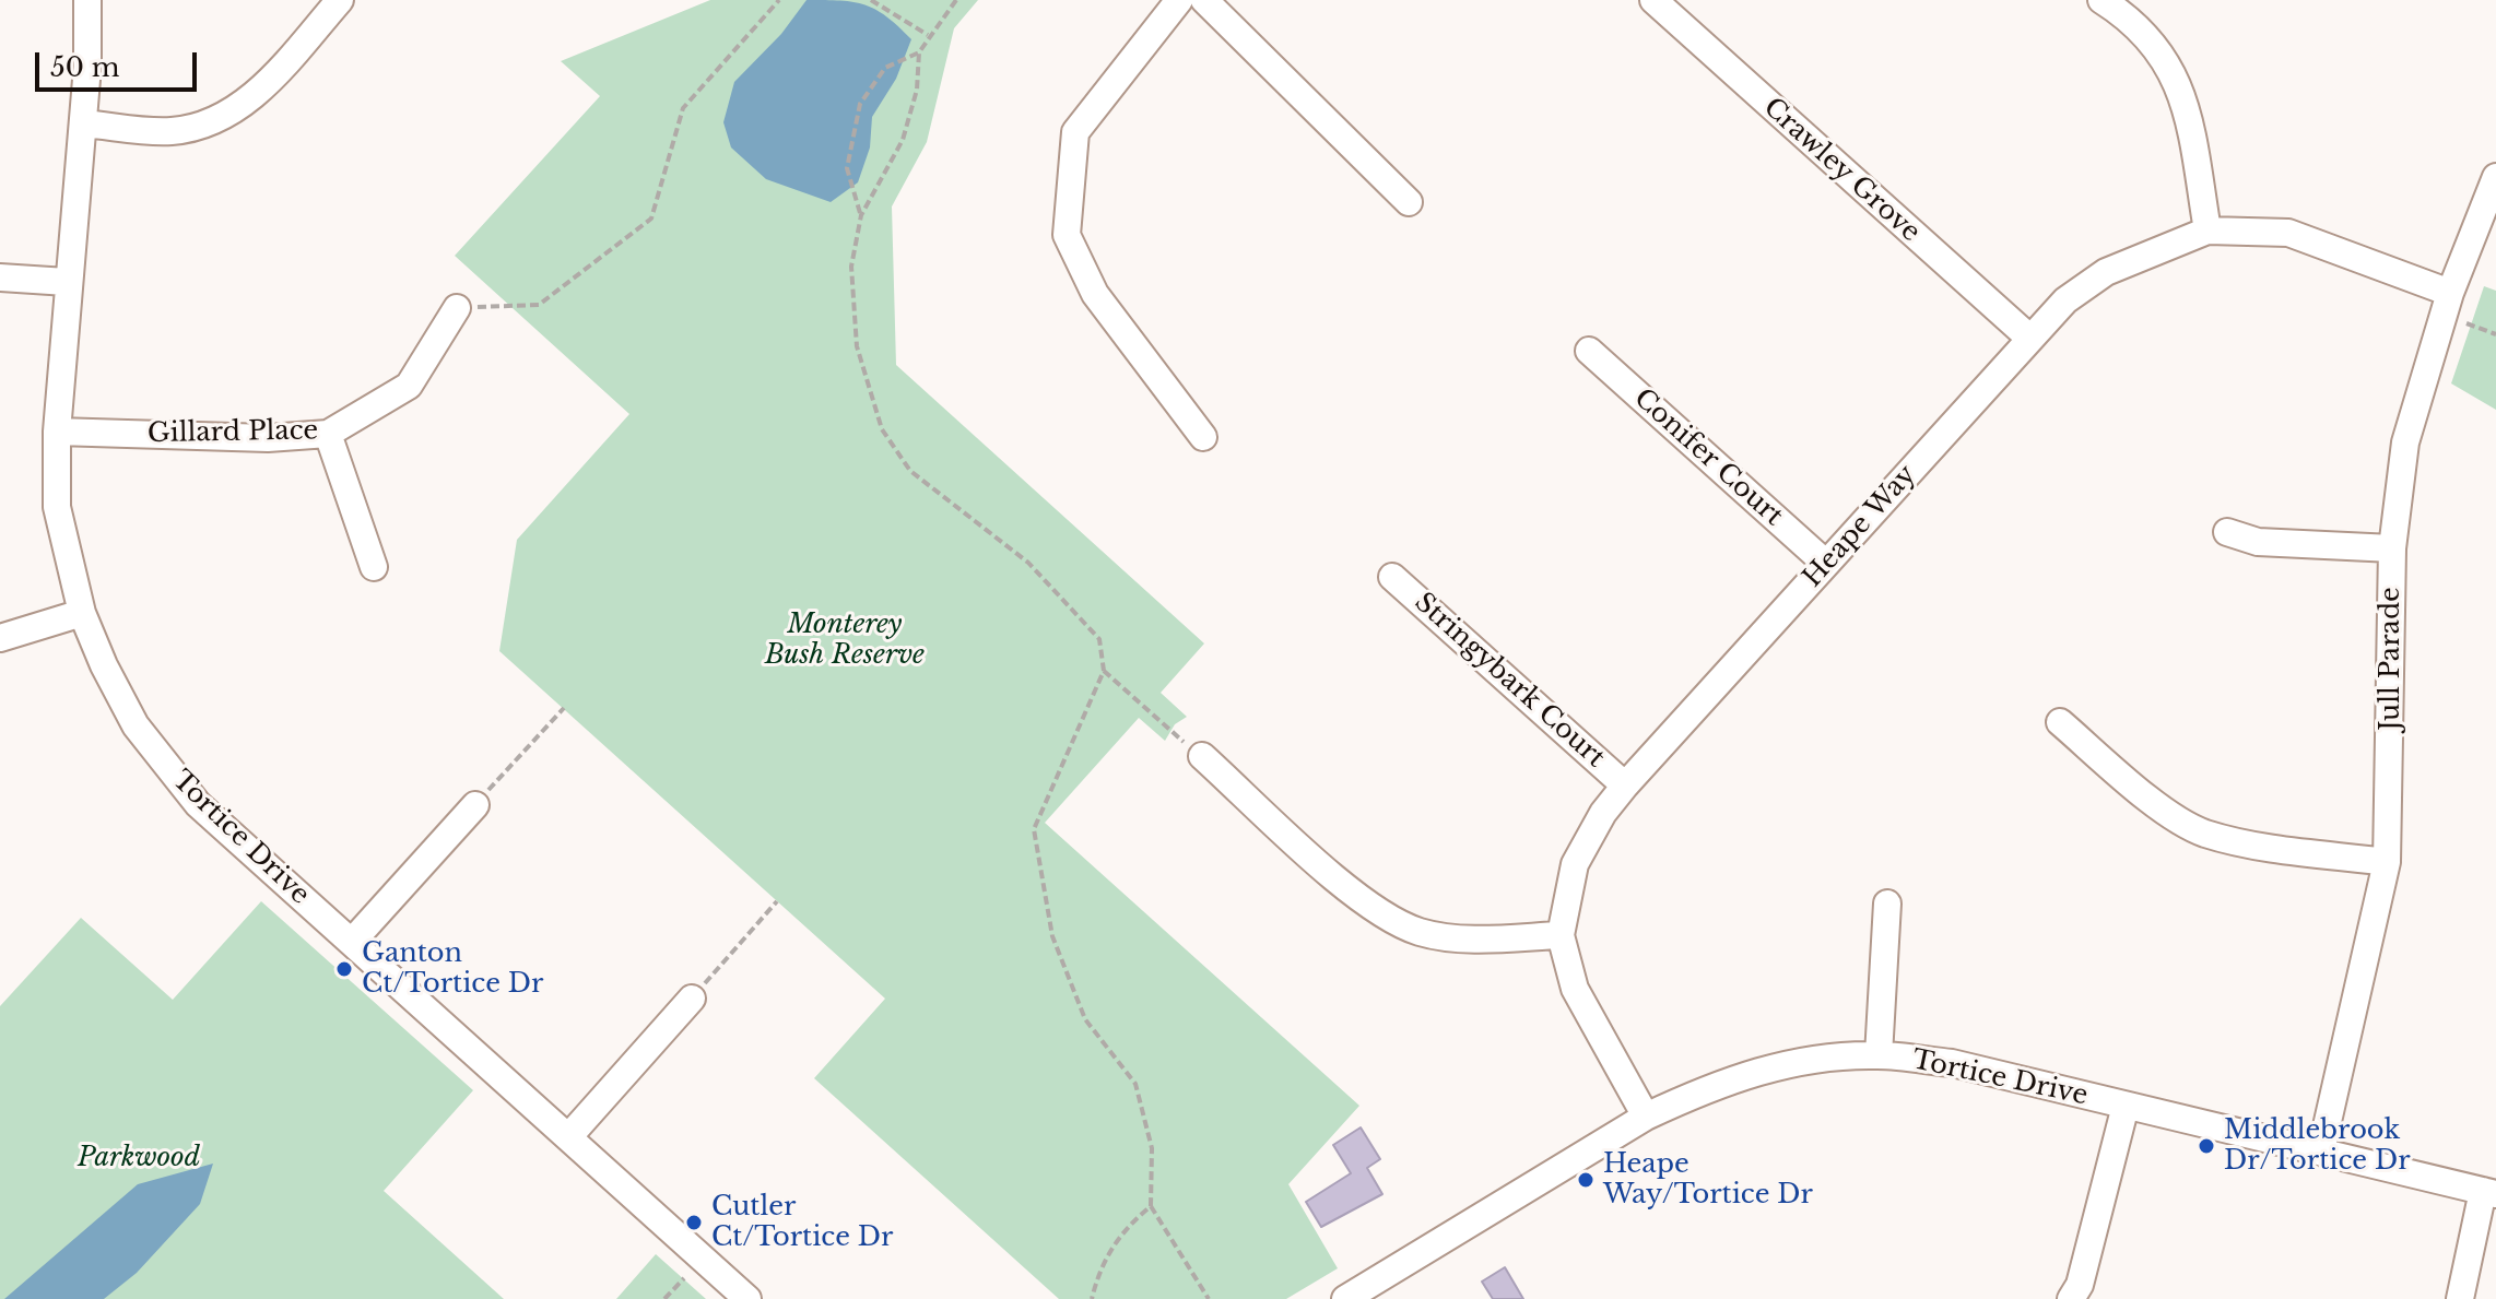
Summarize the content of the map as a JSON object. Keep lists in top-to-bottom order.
{
  "streets": {
    "street": [
      "Crawley Grove",
      "Gillard Place",
      "Conifer Court",
      "Heape Way",
      "Jull Parade",
      "Stringybark Court",
      "Tortice Drive"
    ]
  },
  "crossings": [
    ["Crawley Grove", "Heape Way"],
    ["Gillard Place", "Tortice Drive"],
    ["Conifer Court", "Heape Way"],
    ["Heape Way", "Jull Parade"],
    ["Heape Way", "Stringybark Court"],
    ["Heape Way", "Tortice Drive"],
    ["Jull Parade", "Tortice Drive"]
  ],
  "parks": ["Monterey Bush Reserve", "Parkwood"],
  "places": [
    "Ganton Ct/Tortice Dr",
    "Middlebrook Dr/Tortice Dr",
    "Heape Way/Tortice Dr",
    "Cutler Ct/Tortice Dr"
  ],
  "scale_bar": "50 m"
}
